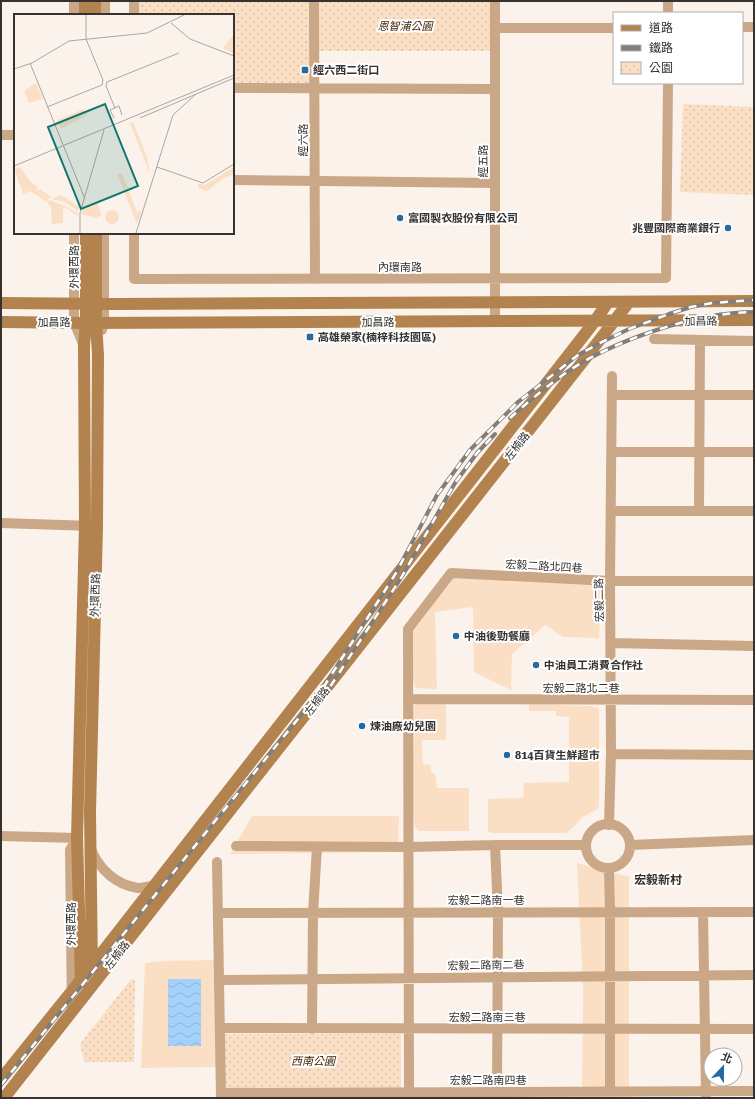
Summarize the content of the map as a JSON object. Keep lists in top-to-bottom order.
{
  "streets": {
    "street": [
      "經六路",
      "經五路",
      "外環西路",
      "內環南路",
      "加昌路",
      "左楠路",
      "宏毅二路北四巷",
      "宏毅二路",
      "宏毅二路北二巷",
      "宏毅二路南一巷",
      "宏毅二路南二巷",
      "宏毅二路南三巷",
      "宏毅二路南四巷"
    ]
  },
  "crossings": [
    ["經六路", "內環南路"],
    ["經五路", "內環南路"],
    ["經五路", "加昌路"],
    ["外環西路", "加昌路"],
    ["外環西路", "左楠路"],
    ["加昌路", "左楠路"],
    ["宏毅二路北四巷", "宏毅二路"],
    ["宏毅二路北四巷", "宏毅二路北二巷"],
    ["宏毅二路", "宏毅二路北二巷"]
  ],
  "districts": ["宏毅新村"],
  "parks": ["恩智浦公園", "西南公園"],
  "places": {
    "transit": ["經六西二街口", "高雄榮家(楠梓科技園區)"],
    "other": [
      "富國製衣股份有限公司",
      "兆豐國際商業銀行",
      "中油後勁餐廳",
      "中油員工消費合作社",
      "煉油廠幼兒園",
      "814百貨生鮮超市"
    ]
  },
  "legend": ["道路", "鐵路", "公園"],
  "north": "top"
}
